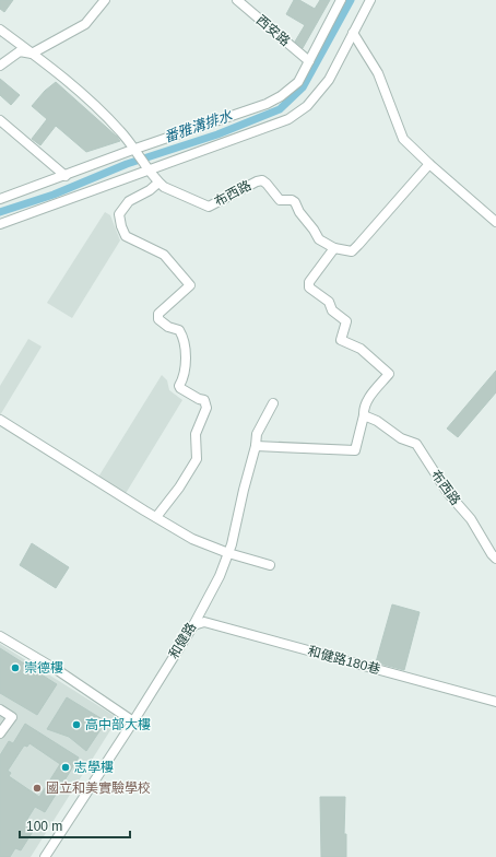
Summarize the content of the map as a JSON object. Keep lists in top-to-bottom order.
{
  "streets": {
    "street": [
      "西安路",
      "布西路",
      "和健路",
      "和健路180巷"
    ]
  },
  "crossings": [
    ["和健路", "和健路180巷"]
  ],
  "water": ["番雅溝排水"],
  "places": [
    "崇德樓",
    "高中部大樓",
    "志學樓",
    "國立和美實驗學校"
  ],
  "scale_bar": "100 m"
}
